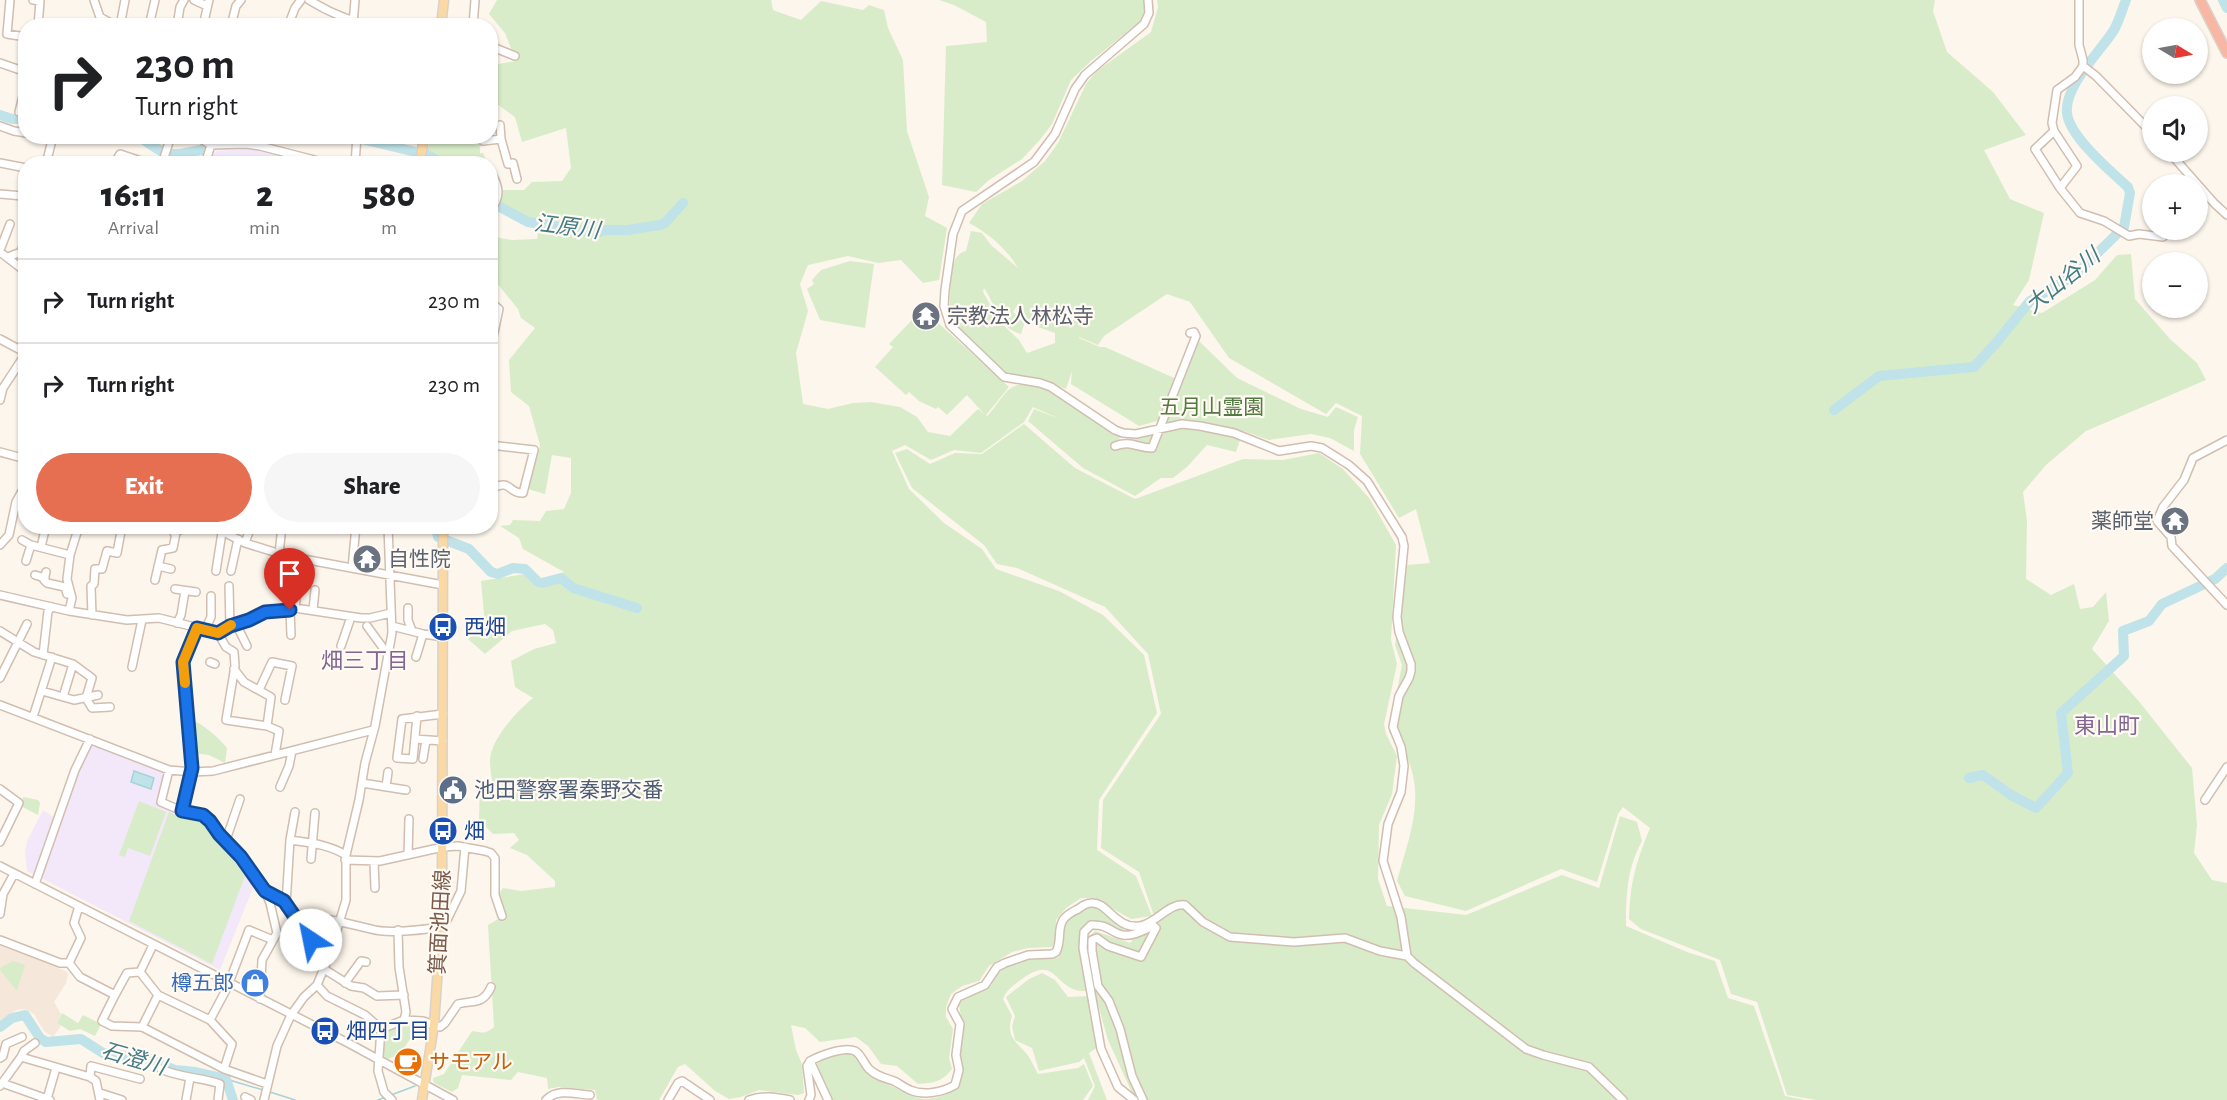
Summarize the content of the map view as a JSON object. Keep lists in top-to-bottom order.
{
  "streets": {
    "main road": ["箕面池田線"]
  },
  "districts": ["畑三丁目", "東山町"],
  "water": ["江原川", "大山谷川", "石澄川"],
  "parks": ["五月山霊園"],
  "places": {
    "temple": ["宗教法人林松寺", "薬師堂", "自性院"],
    "bus stop": ["西畑", "畑", "畑四丁目"],
    "public building": ["池田警察署秦野交番"],
    "shop": ["樽五郎"],
    "cafe": ["サモアル"]
  },
  "north": "right",
  "page": {
    "map_buttons": ["+", "−"],
    "turn": ["230 m", "Turn right"],
    "eta": [
      "16:11",
      "Arrival",
      "2",
      "min",
      "580",
      "m"
    ],
    "list": [
      {
        "name": "Turn right",
        "value": "230 m"
      },
      {
        "name": "Turn right",
        "value": "230 m"
      }
    ],
    "buttons": ["Exit", "Share"]
  }
}
